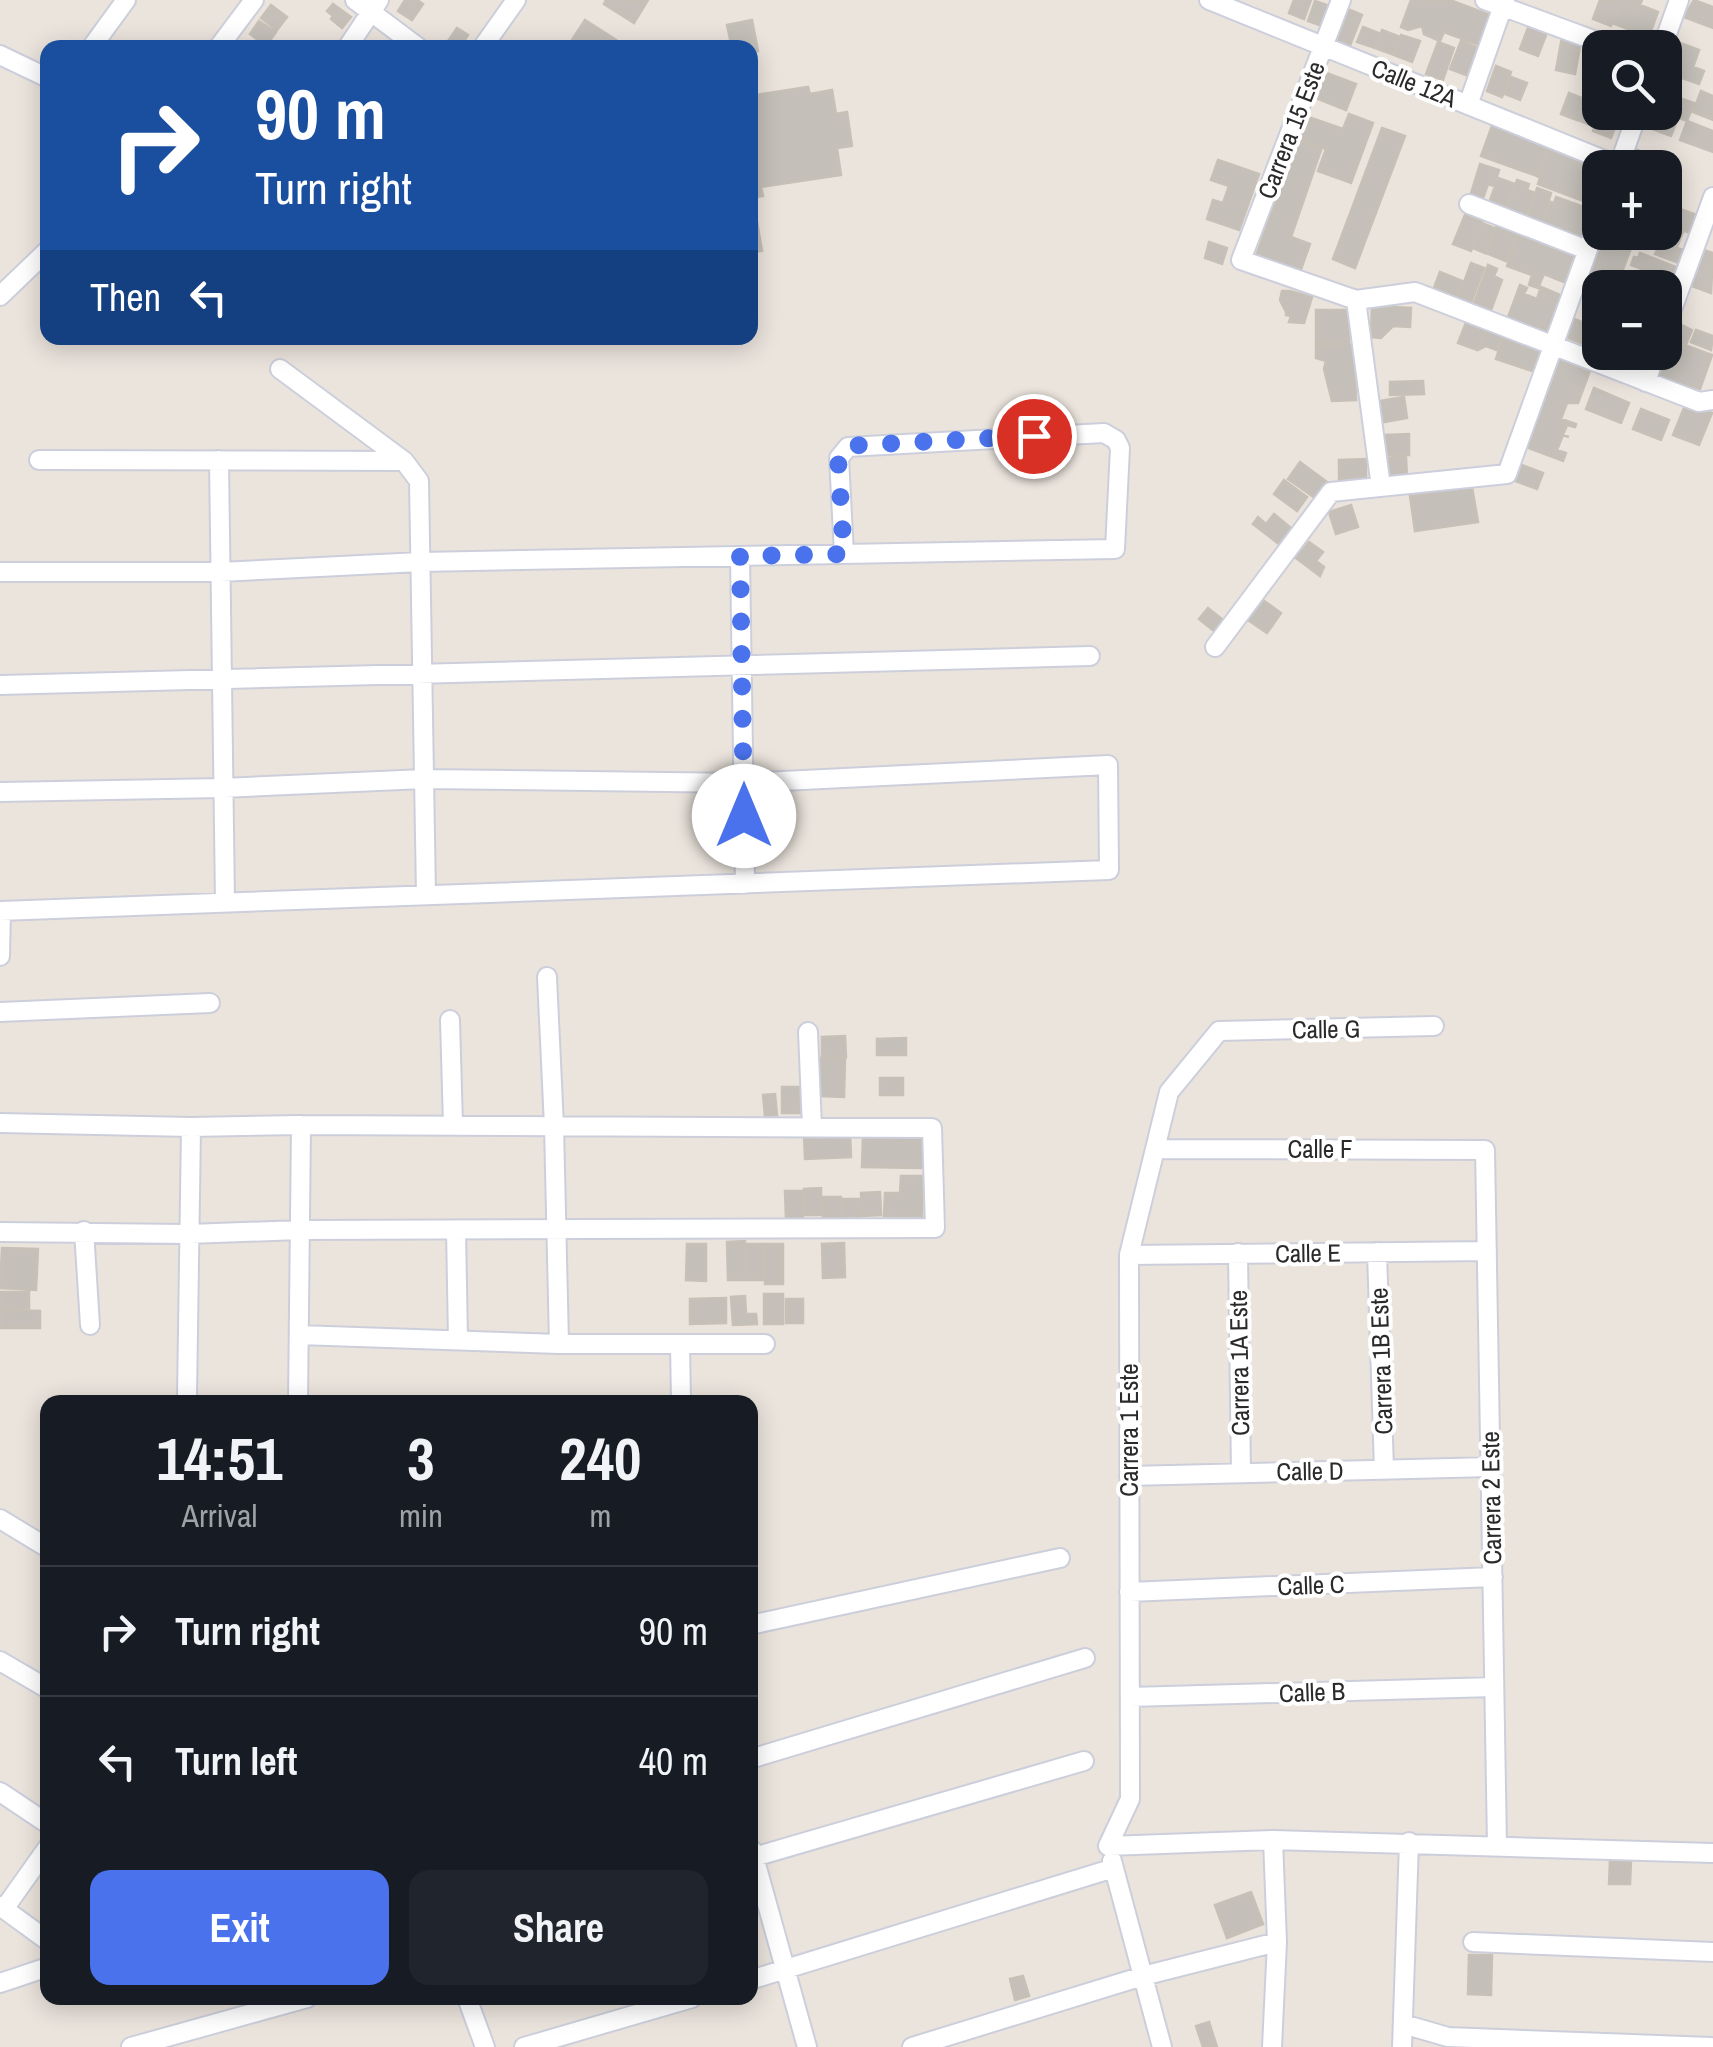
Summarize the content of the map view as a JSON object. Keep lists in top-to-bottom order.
{
  "streets": {
    "street": [
      "Calle 12A",
      "Carrera 15 Este",
      "Calle G",
      "Calle F",
      "Calle E",
      "Carrera 1B Este",
      "Carrera 1A Este",
      "Carrera 1 Este",
      "Calle D",
      "Carrera 2 Este",
      "Calle C",
      "Calle B"
    ]
  },
  "crossings": [
    ["Calle 12A", "Carrera 15 Este"],
    ["Calle G", "Carrera 1 Este"],
    ["Calle F", "Carrera 1 Este"],
    ["Calle F", "Carrera 2 Este"],
    ["Calle E", "Carrera 1B Este"],
    ["Calle E", "Carrera 1A Este"],
    ["Calle E", "Carrera 1 Este"],
    ["Calle E", "Carrera 2 Este"],
    ["Carrera 1B Este", "Calle D"],
    ["Carrera 1A Este", "Calle D"],
    ["Carrera 1 Este", "Calle D"],
    ["Carrera 1 Este", "Calle C"],
    ["Carrera 1 Este", "Calle B"],
    ["Calle D", "Carrera 2 Este"],
    ["Carrera 2 Este", "Calle C"],
    ["Carrera 2 Este", "Calle B"]
  ],
  "page": {
    "map_buttons": ["+", "−"],
    "turn": ["90 m", "Turn right"],
    "then": "Then",
    "eta": [
      "14:51",
      "Arrival",
      "3",
      "min",
      "240",
      "m"
    ],
    "list": [
      {
        "name": "Turn right",
        "value": "90 m"
      },
      {
        "name": "Turn left",
        "value": "40 m"
      }
    ],
    "buttons": ["Exit", "Share"]
  }
}
